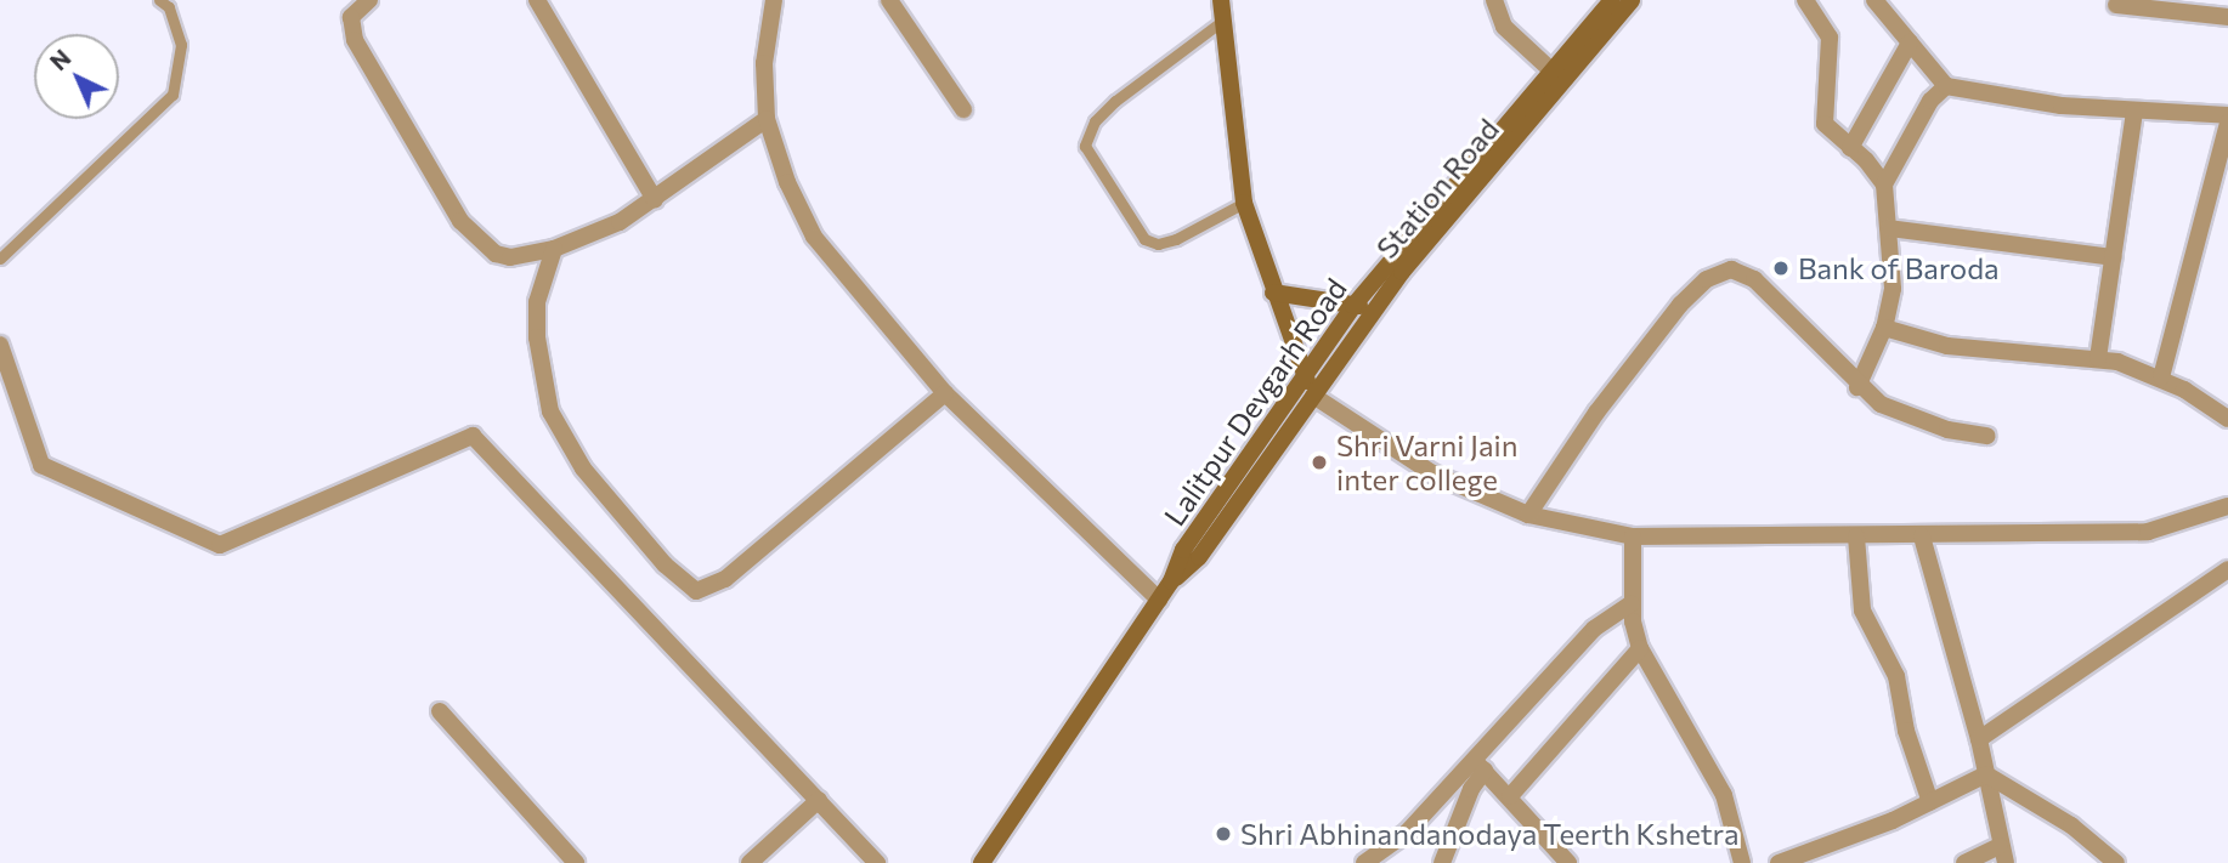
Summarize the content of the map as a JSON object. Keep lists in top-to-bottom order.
{
  "streets": {
    "main road": ["Station Road", "Lalitpur Devgarh Road"]
  },
  "crossings": [
    ["Station Road", "Lalitpur Devgarh Road"]
  ],
  "places": ["Bank of Baroda", "Shri Varni Jain inter college", "Shri Abhinandanodaya Teerth Kshetra"],
  "north": "top left"
}
